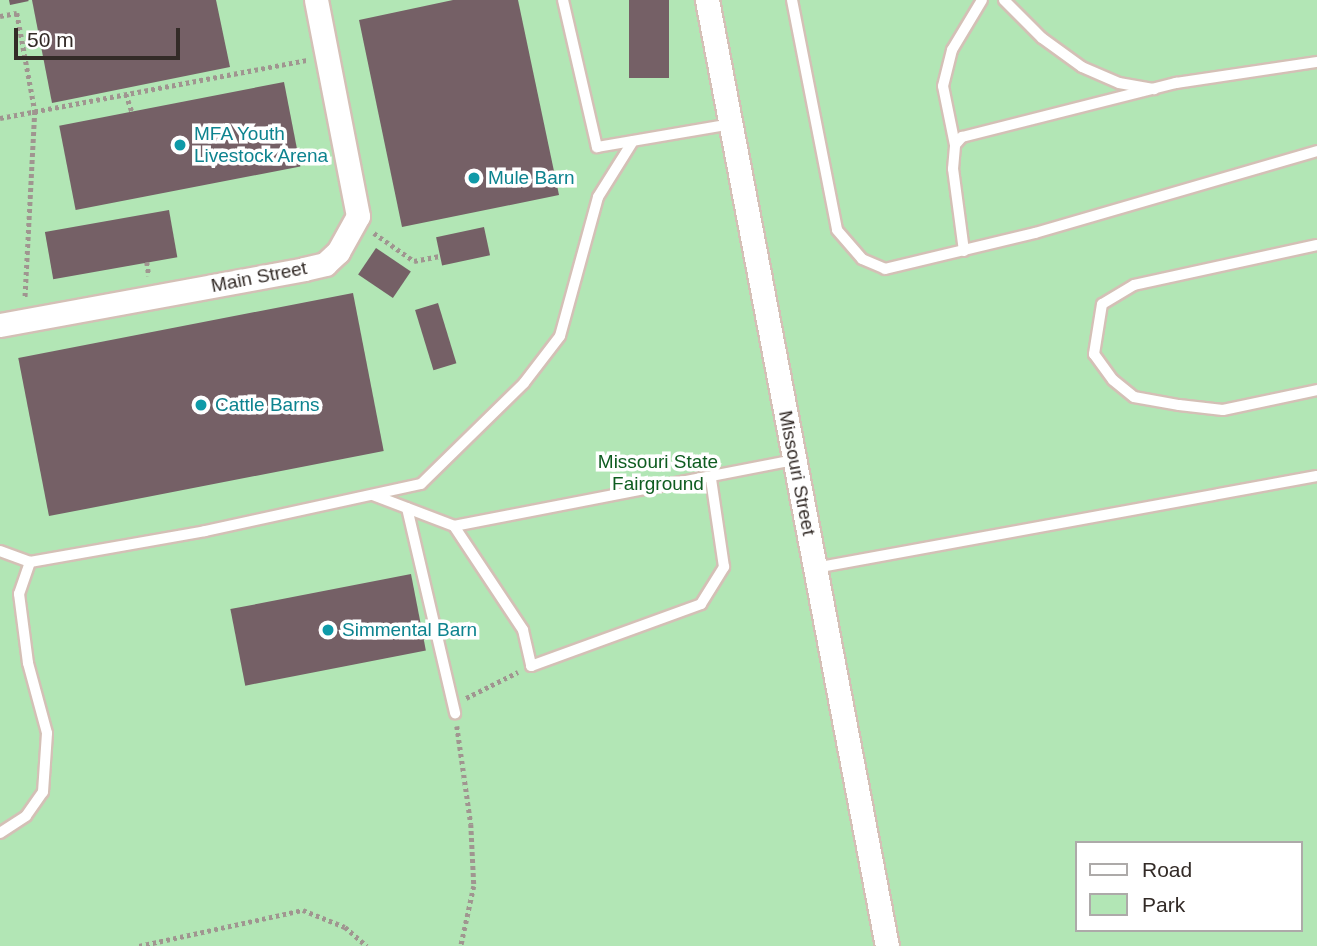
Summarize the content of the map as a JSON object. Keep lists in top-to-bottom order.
{
  "streets": {
    "street": ["Main Street", "Missouri Street"]
  },
  "parks": ["Missouri State Fairground"],
  "places": [
    "MFA Youth Livestock Arena",
    "Mule Barn",
    "Cattle Barns",
    "Simmental Barn"
  ],
  "legend": ["Road", "Park"],
  "scale_bar": "50 m"
}
